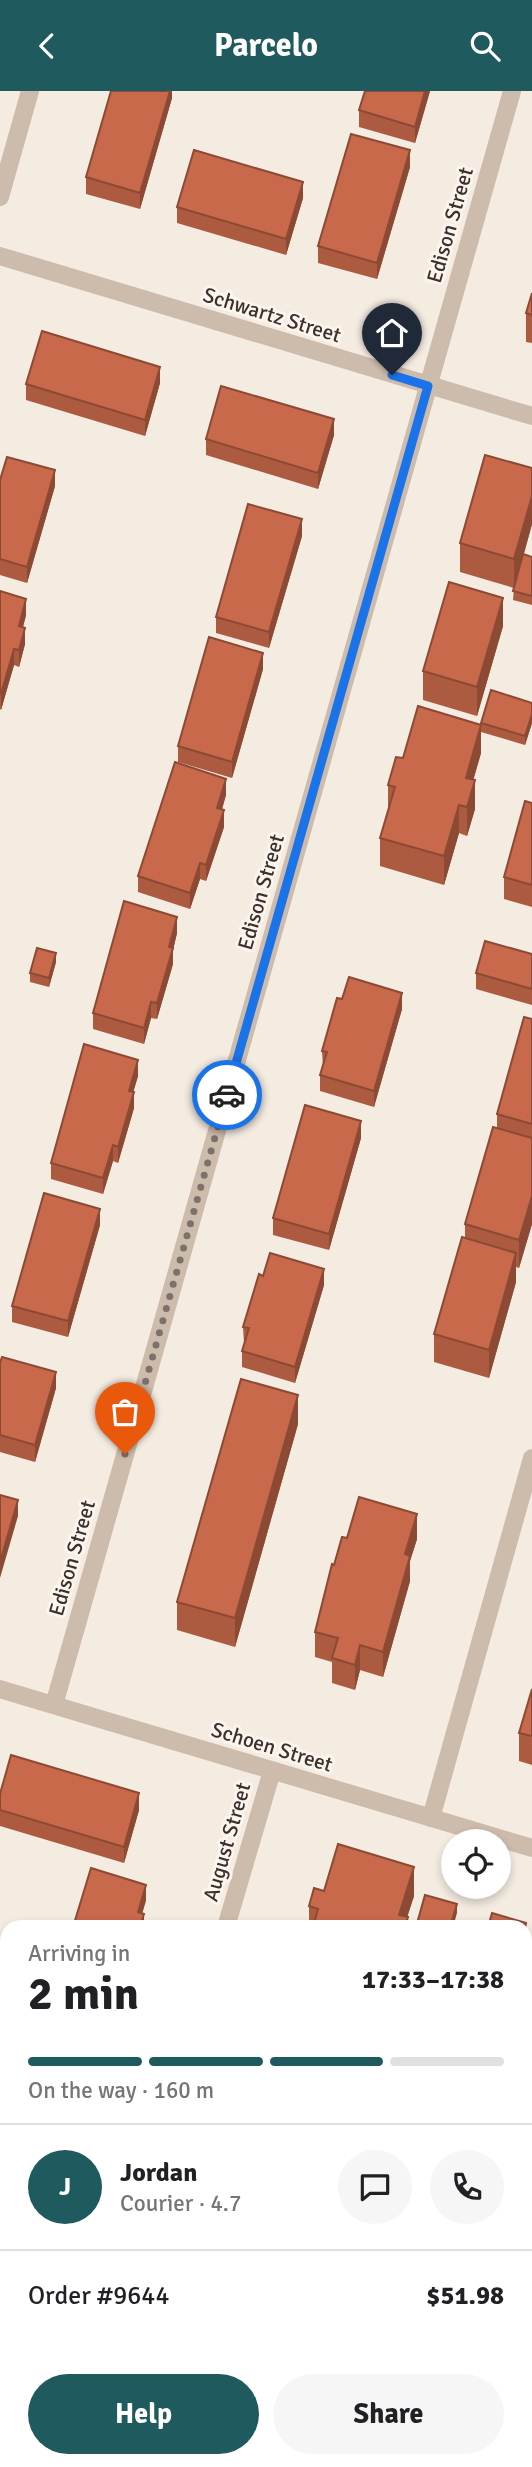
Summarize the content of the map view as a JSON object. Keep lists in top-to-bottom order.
{
  "streets": {
    "street": [
      "Edison Street",
      "Schwartz Street",
      "Schoen Street",
      "August Street"
    ]
  },
  "crossings": [
    ["Edison Street", "Schwartz Street"],
    ["Edison Street", "Schoen Street"],
    ["Schoen Street", "August Street"]
  ],
  "page": {
    "header": "Parcelo",
    "heading": ["2 min", "Arriving in", "17:33–17:38"],
    "panel": [
      "Jordan",
      "Courier · 4.7",
      "Order #9644",
      "$51.98"
    ],
    "bar": "On the way · 160 m",
    "round": "J",
    "buttons": ["Help", "Share"]
  }
}
